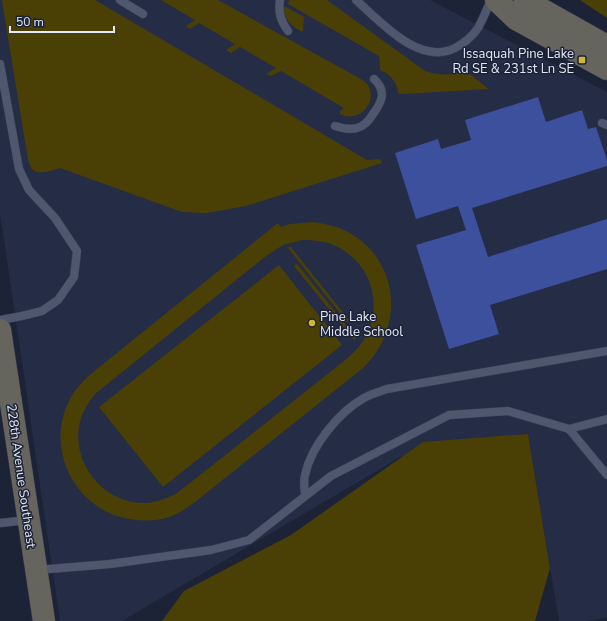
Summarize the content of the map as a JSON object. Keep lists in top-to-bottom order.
{
  "streets": {
    "main road": ["228th Avenue Southeast"]
  },
  "places": {
    "transit": ["Issaquah Pine Lake Rd SE & 231st Ln SE"],
    "other": ["Pine Lake Middle School"]
  },
  "scale_bar": "50 m"
}
